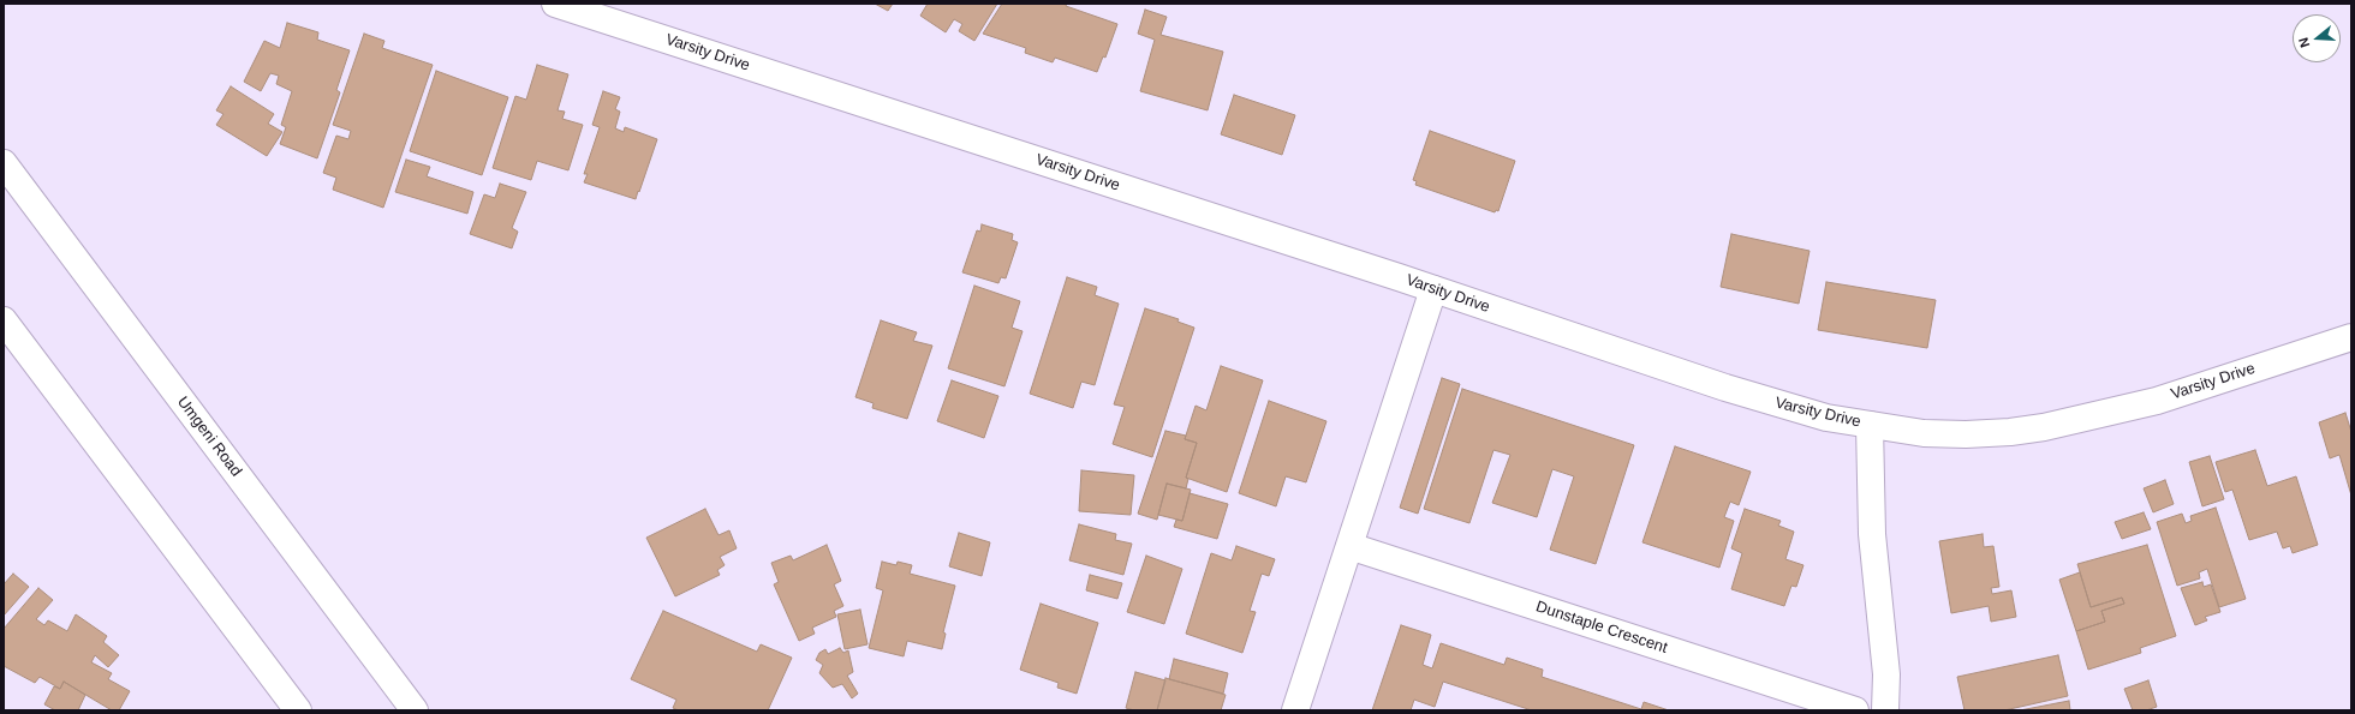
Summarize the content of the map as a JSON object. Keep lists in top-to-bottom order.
{
  "streets": {
    "main road": ["Varsity Drive", "Umgeni Road", "Dunstaple Crescent"]
  },
  "north": "left"
}
